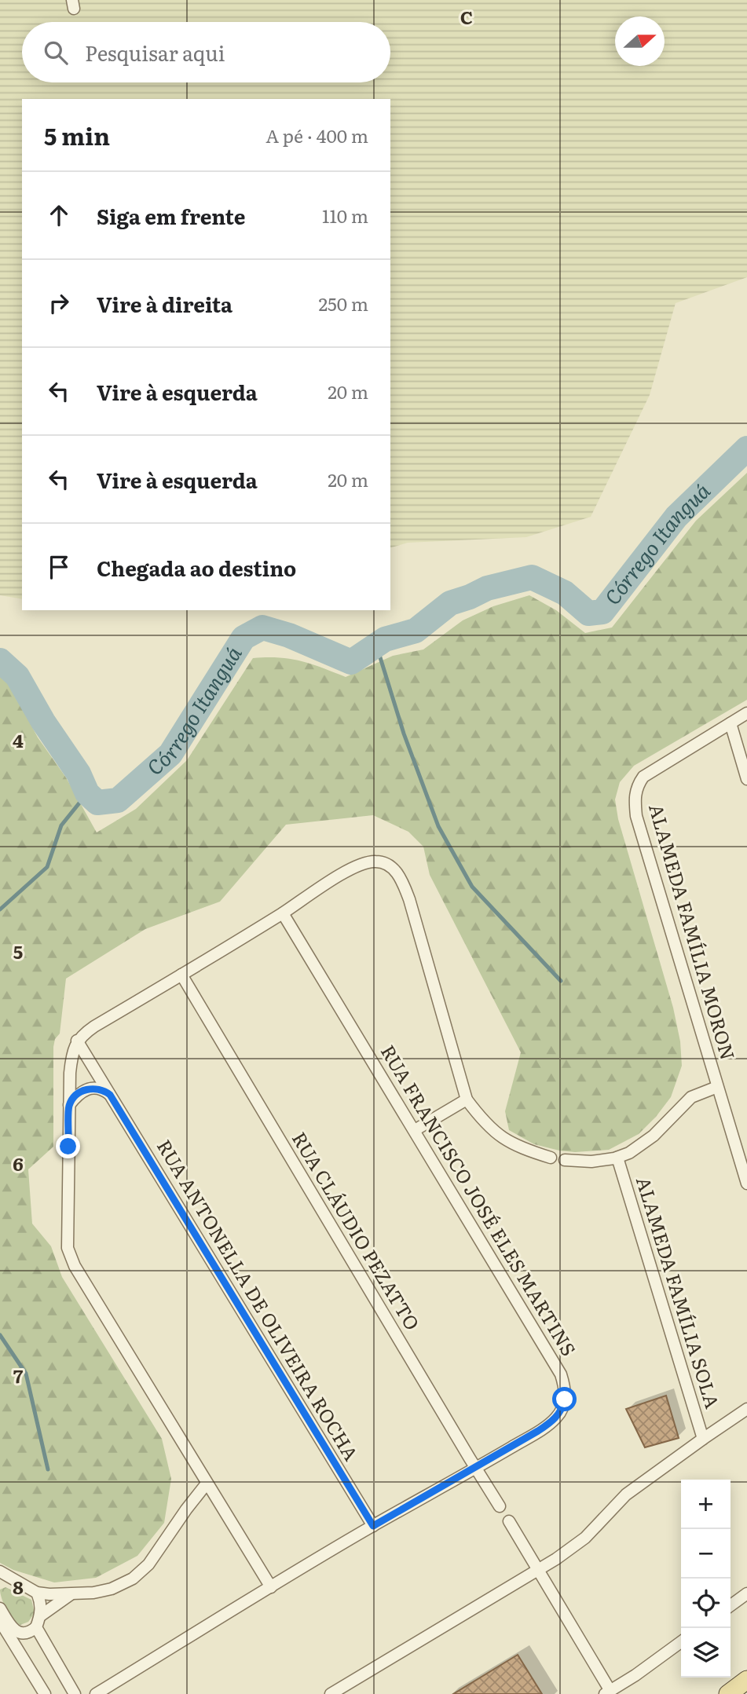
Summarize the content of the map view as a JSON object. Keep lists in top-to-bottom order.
{
  "streets": {
    "street": [
      "ALAMEDA FAMÍLIA MORON",
      "RUA FRANCISCO JOSÉ ELES MARTINS",
      "RUA CLÁUDIO PEZATTO",
      "ALAMEDA FAMÍLIA SOLA",
      "RUA ANTONELLA DE OLIVEIRA ROCHA"
    ]
  },
  "crossings": [
    ["RUA FRANCISCO JOSÉ ELES MARTINS", "RUA CLÁUDIO PEZATTO"],
    ["RUA FRANCISCO JOSÉ ELES MARTINS", "RUA ANTONELLA DE OLIVEIRA ROCHA"]
  ],
  "water": ["Córrego Itanguá"],
  "north": "right",
  "page": {
    "search": "Pesquisar aqui",
    "heading": ["5 min", "A pé · 400 m"],
    "list": [
      ["Siga em frente", "110 m"],
      ["Vire à direita", "250 m"],
      ["Vire à esquerda", "20 m"],
      ["Vire à esquerda", "20 m"],
      "Chegada ao destino"
    ],
    "map_buttons": ["+", "−"]
  },
  "grid": {
    "columns": ["C"],
    "rows": [
      "4",
      "5",
      "6",
      "7",
      "8"
    ]
  }
}
